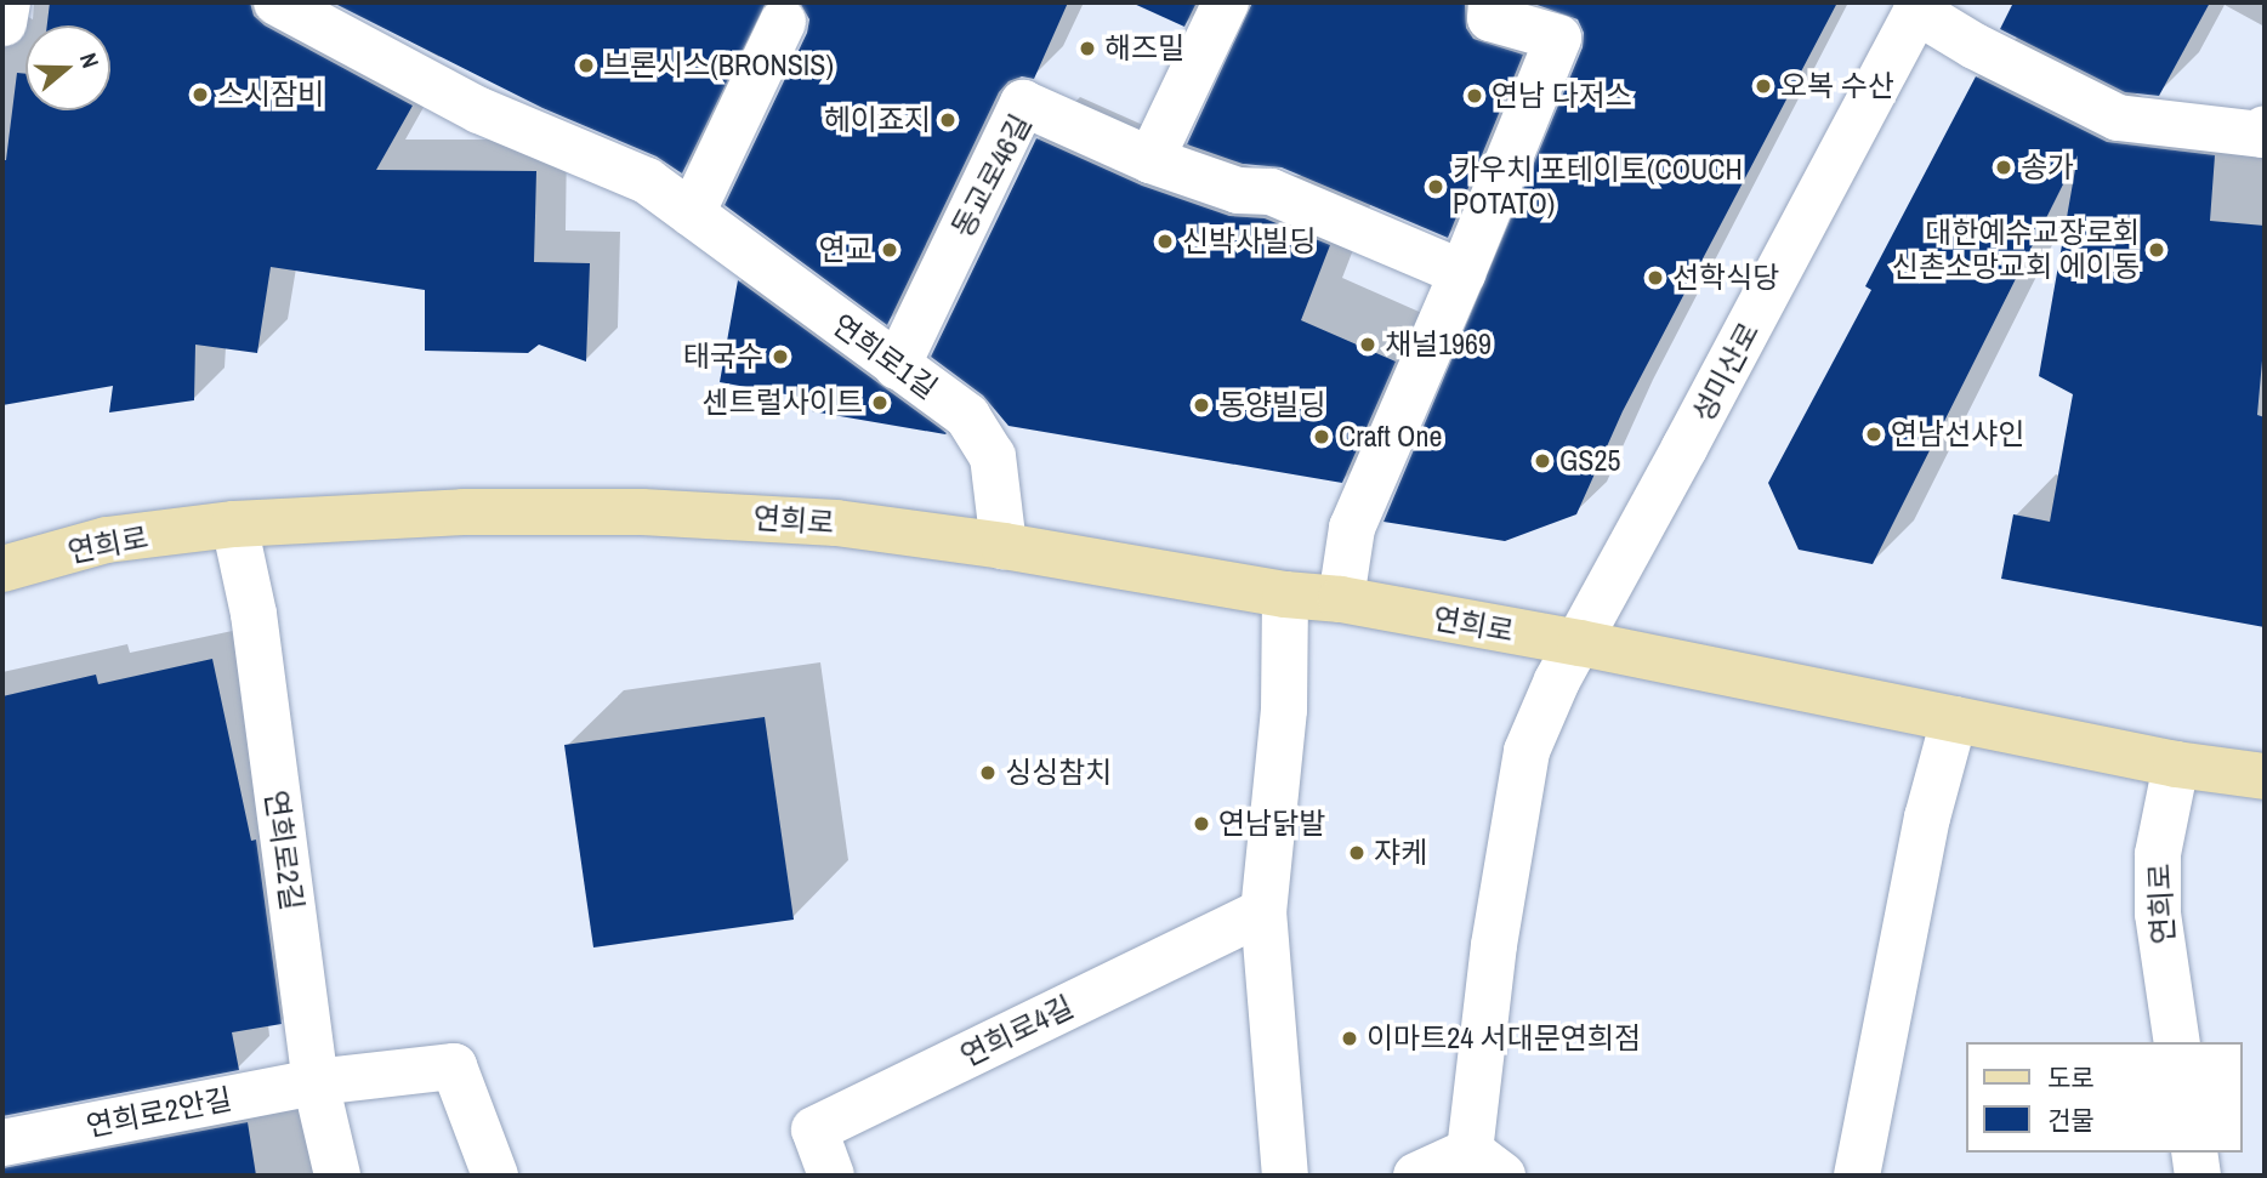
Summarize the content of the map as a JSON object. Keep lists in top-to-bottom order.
{
  "streets": {
    "main road": ["연희로"],
    "street": [
      "동교로46길",
      "연희로1길",
      "성미산로",
      "연희로2길",
      "연희로4길",
      "연희로2안길"
    ]
  },
  "crossings": [
    ["동교로46길", "연희로1길"],
    ["연희로1길", "연희로"],
    ["성미산로", "연희로"],
    ["연희로", "연희로2길"],
    ["연희로2길", "연희로2안길"]
  ],
  "places": [
    "해즈밀",
    "브론시스(BRONSIS)",
    "오복 수산",
    "스시잠비",
    "연남 다저스",
    "헤이죠지",
    "송가",
    "카우치 포테이토(COUCH POTATO)",
    "신박사빌딩",
    "연교",
    "대한예수교장로회 신촌소망교회 에이동",
    "선학식당",
    "채널1969",
    "태국수",
    "센트럴사이트",
    "동양빌딩",
    "연남선샤인",
    "Craft One",
    "GS25",
    "싱싱참치",
    "연남닭발",
    "쟈케",
    "이마트24 서대문연희점"
  ],
  "legend": ["도로", "건물"],
  "north": "right"
}
